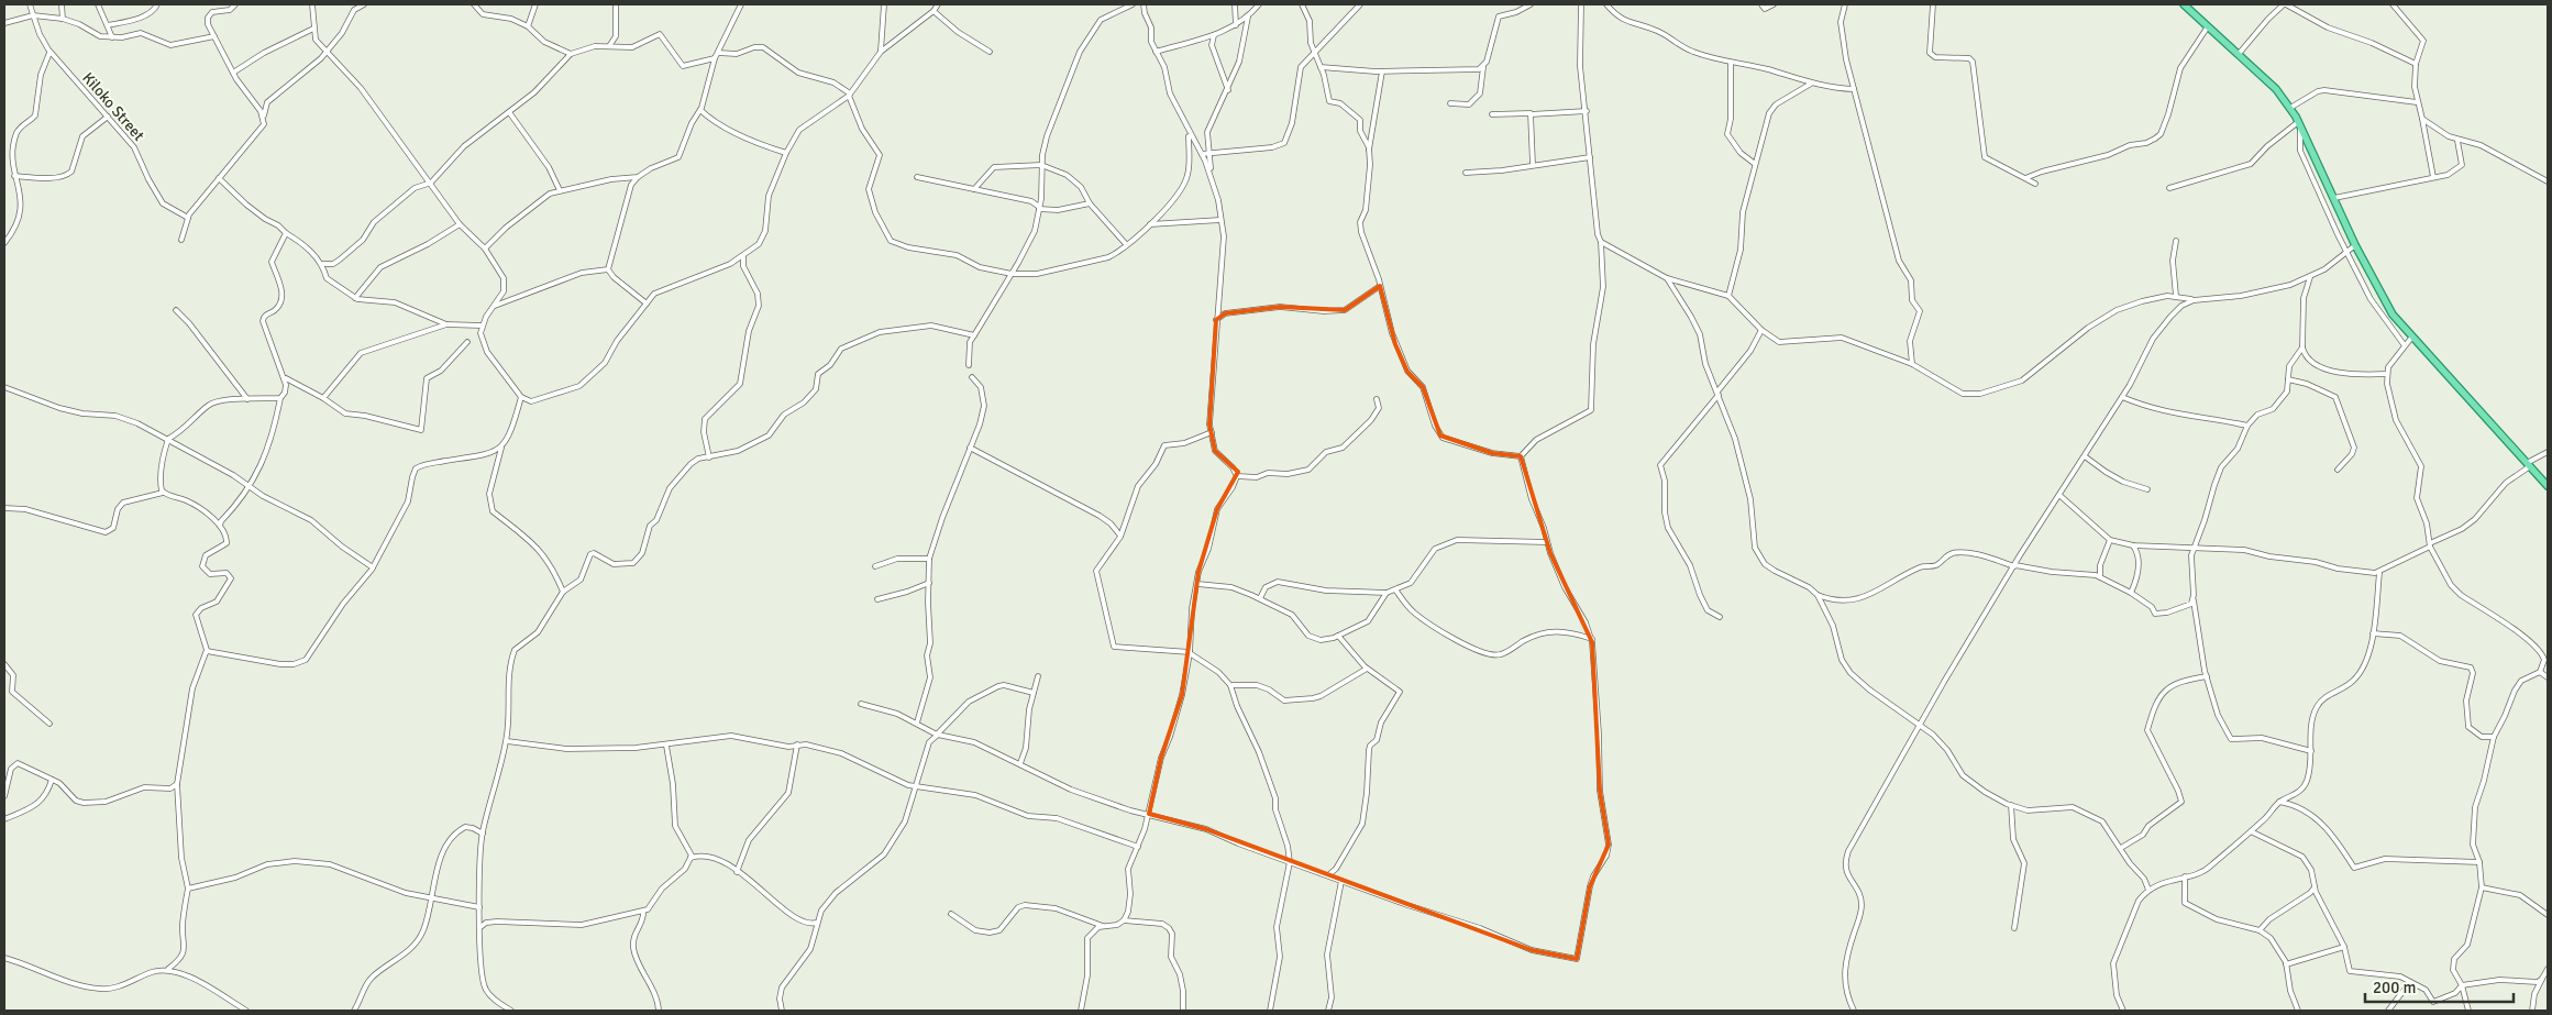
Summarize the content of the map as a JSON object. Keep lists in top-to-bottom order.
{
  "streets": {
    "street": ["Kiloko Street"]
  },
  "scale_bar": "200 m"
}
